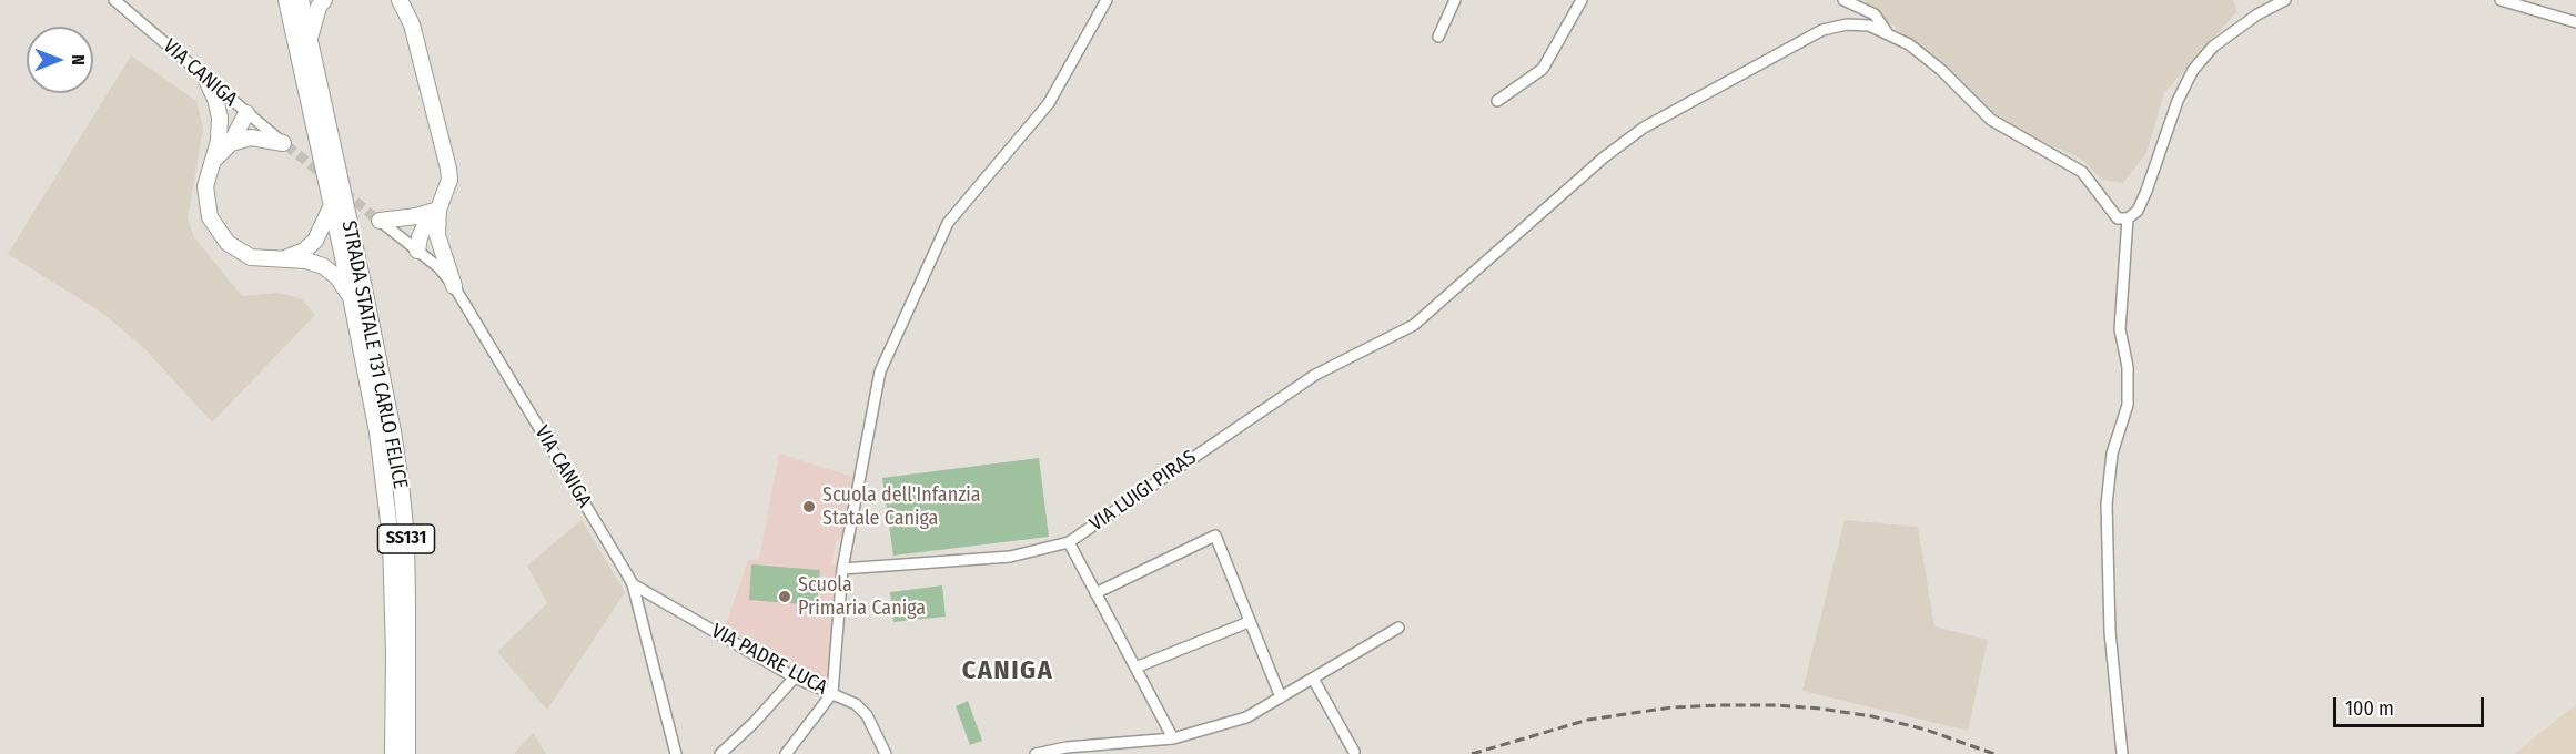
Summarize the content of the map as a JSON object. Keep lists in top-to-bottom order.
{
  "streets": {
    "highway": ["STRADA STATALE 131 CARLO FELICE", "SS131"],
    "street": ["VIA CANIGA", "VIA LUIGI PIRAS", "VIA PADRE LUCA"]
  },
  "crossings": [
    ["VIA CANIGA", "VIA PADRE LUCA"]
  ],
  "districts": ["CANIGA"],
  "places": ["Scuola dell'Infanzia Statale Caniga", "Scuola Primaria Caniga"],
  "scale_bar": "100 m",
  "north": "right"
}
